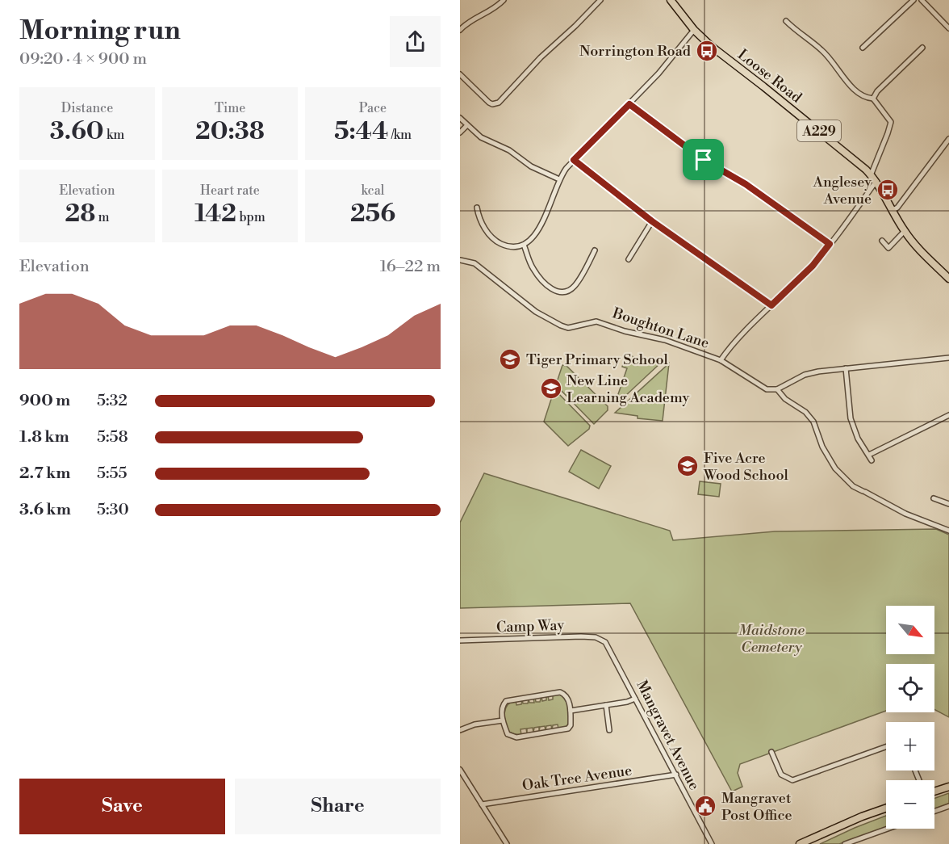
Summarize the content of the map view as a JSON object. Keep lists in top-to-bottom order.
{
  "streets": {
    "main road": ["Loose Road", "A229"],
    "street": [
      "Boughton Lane",
      "Camp Way",
      "Mangravet Avenue",
      "Oak Tree Avenue"
    ]
  },
  "crossings": [
    ["Camp Way", "Mangravet Avenue"],
    ["Mangravet Avenue", "Oak Tree Avenue"]
  ],
  "parks": ["Maidstone Cemetery"],
  "places": {
    "bus stop": ["Norrington Road", "Anglesey Avenue"],
    "school or university": ["Tiger Primary School", "New Line Learning Academy", "Five Acre Wood School"],
    "public building": ["Mangravet Post Office"]
  },
  "north": "bottom right",
  "page": {
    "heading": ["Morning run", "09:20 · 4 × 900 m"],
    "stats": [
      ["Distance", "3.60 km"],
      ["Time", "20:38"],
      ["Pace", "5:44 /km"],
      ["Elevation", "28 m"],
      ["Heart rate", "142 bpm"],
      ["kcal", "256"]
    ],
    "chart": ["Elevation", "16–22 m"],
    "list": [
      {
        "name": "900 m",
        "note": "5:32"
      },
      {
        "name": "1.8 km",
        "note": "5:58"
      },
      {
        "name": "2.7 km",
        "note": "5:55"
      },
      {
        "name": "3.6 km",
        "note": "5:30"
      }
    ],
    "map_buttons": ["+", "−"],
    "buttons": ["Save", "Share"]
  }
}
